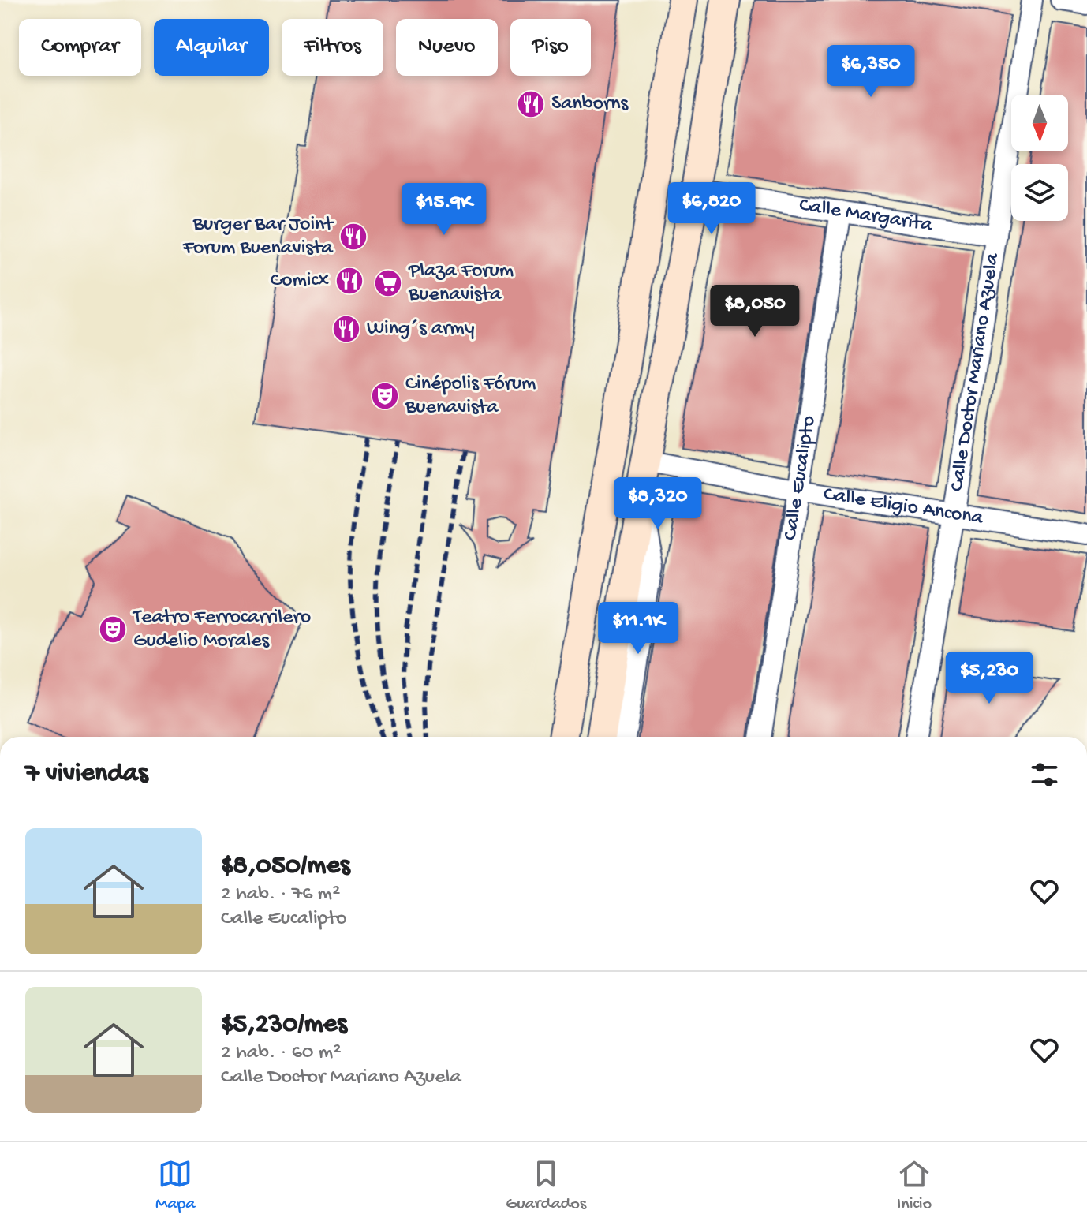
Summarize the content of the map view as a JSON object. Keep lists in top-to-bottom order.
{
  "streets": {
    "street": [
      "Calle Margarita",
      "Calle Doctor Mariano Azuela",
      "Calle Eucalipto",
      "Calle Eligio Ancona"
    ]
  },
  "crossings": [
    ["Calle Margarita", "Calle Doctor Mariano Azuela"],
    ["Calle Margarita", "Calle Eucalipto"],
    ["Calle Doctor Mariano Azuela", "Calle Eligio Ancona"],
    ["Calle Eucalipto", "Calle Eligio Ancona"]
  ],
  "places": {
    "restaurant": [
      "Sanborns",
      "Burger Bar Joint Forum Buenavista",
      "Comicx",
      "Wing´s army"
    ],
    "supermarket": ["Plaza Forum Buenavista"],
    "theatre": ["Cinépolis Fórum Buenavista", "Teatro Ferrocarrilero Gudelio Morales"]
  },
  "north": "bottom",
  "page": {
    "chip": [
      "Comprar",
      "Alquilar",
      "Filtros",
      "Nuevo",
      "Piso"
    ],
    "price": [
      "$6,350",
      "$6,820",
      "$15.9K",
      "$8,050",
      "$8,320",
      "$11.1K",
      "$5,230"
    ],
    "heading": "7 viviendas",
    "list": [
      {
        "name": "$8,050/mes",
        "note": "2 hab. · 76 m² · Calle Eucalipto"
      },
      {
        "name": "$5,230/mes",
        "note": "2 hab. · 60 m² · Calle Doctor Mariano Azuela"
      }
    ],
    "tabs": ["Mapa", "Guardados", "Inicio"]
  }
}
